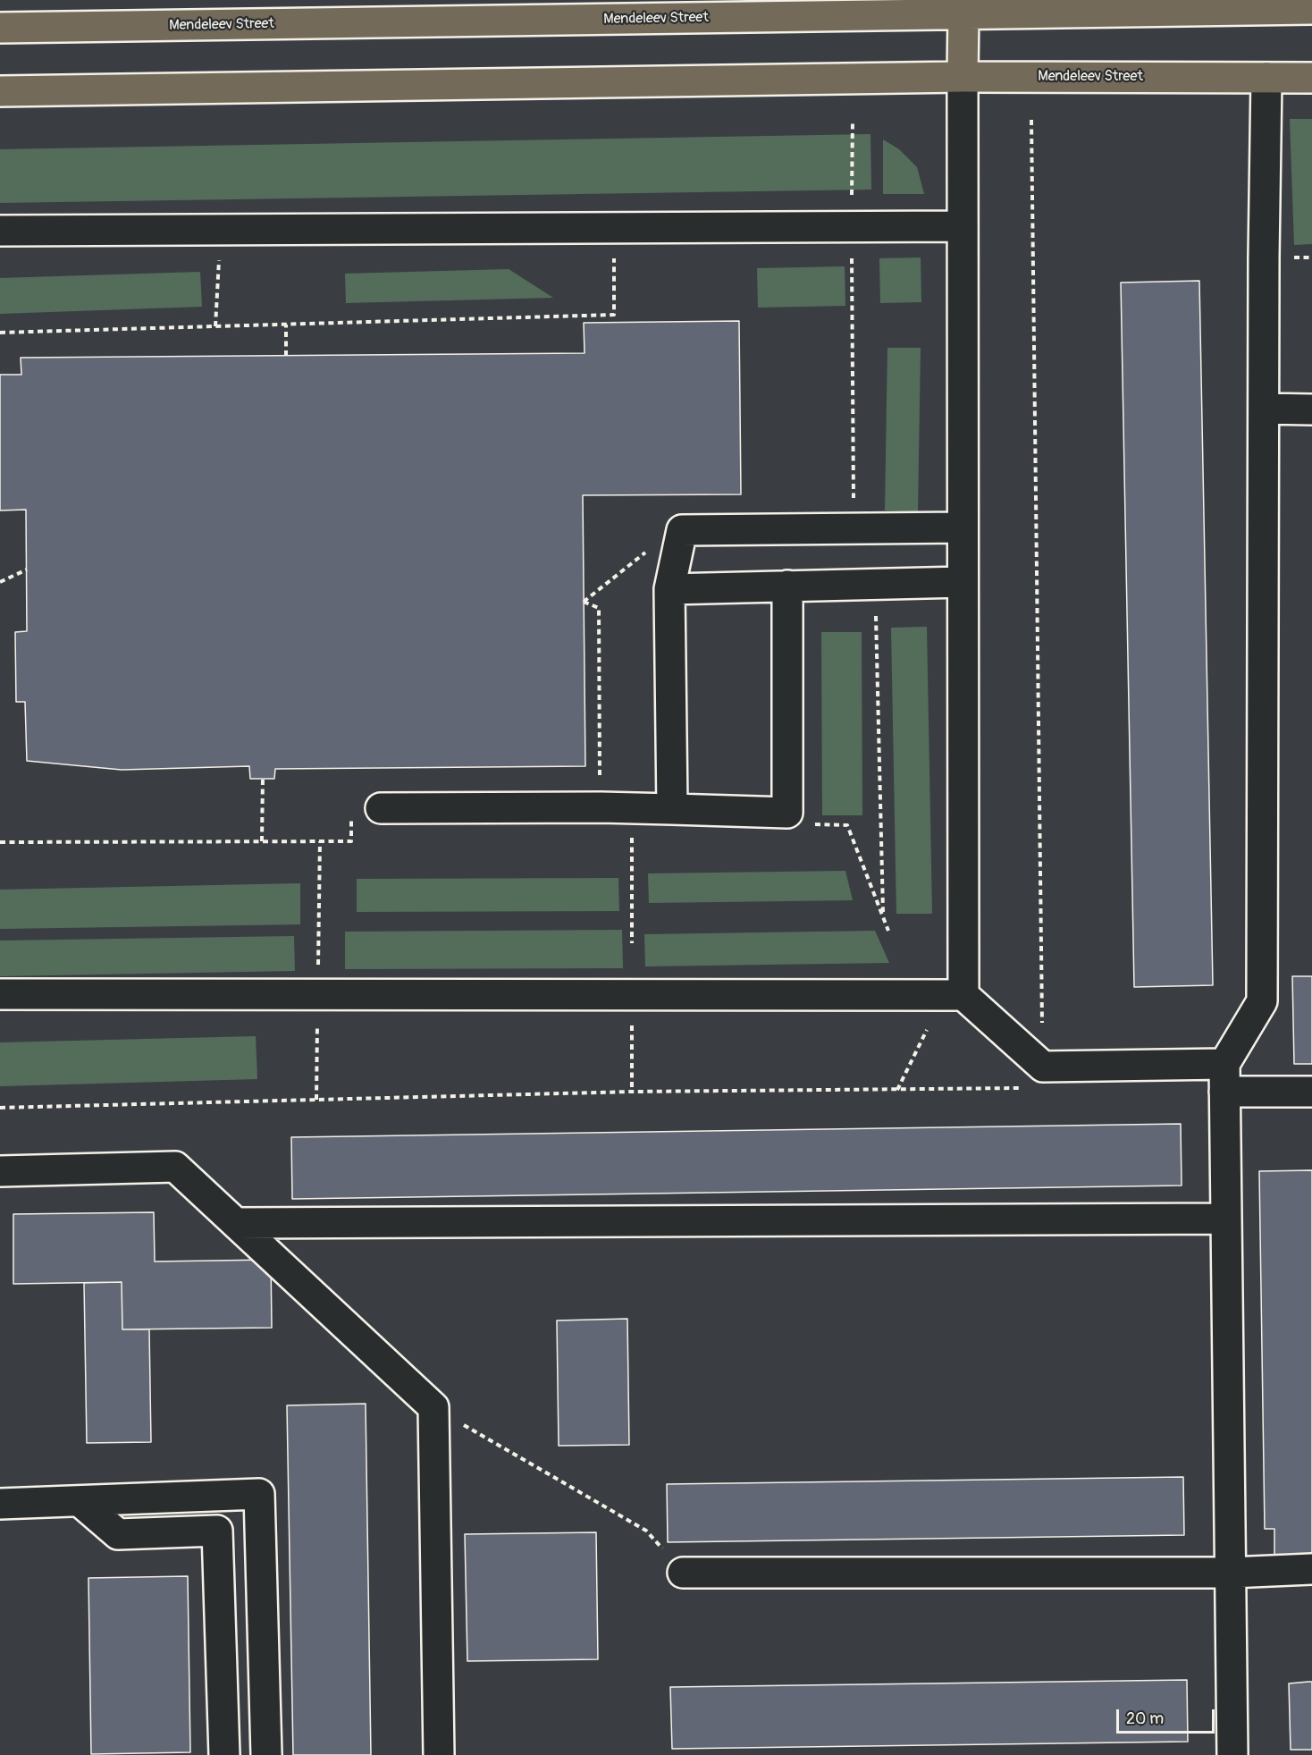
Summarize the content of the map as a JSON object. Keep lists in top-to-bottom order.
{
  "streets": {
    "main road": ["Mendeleev Street"]
  },
  "scale_bar": "20 m"
}
